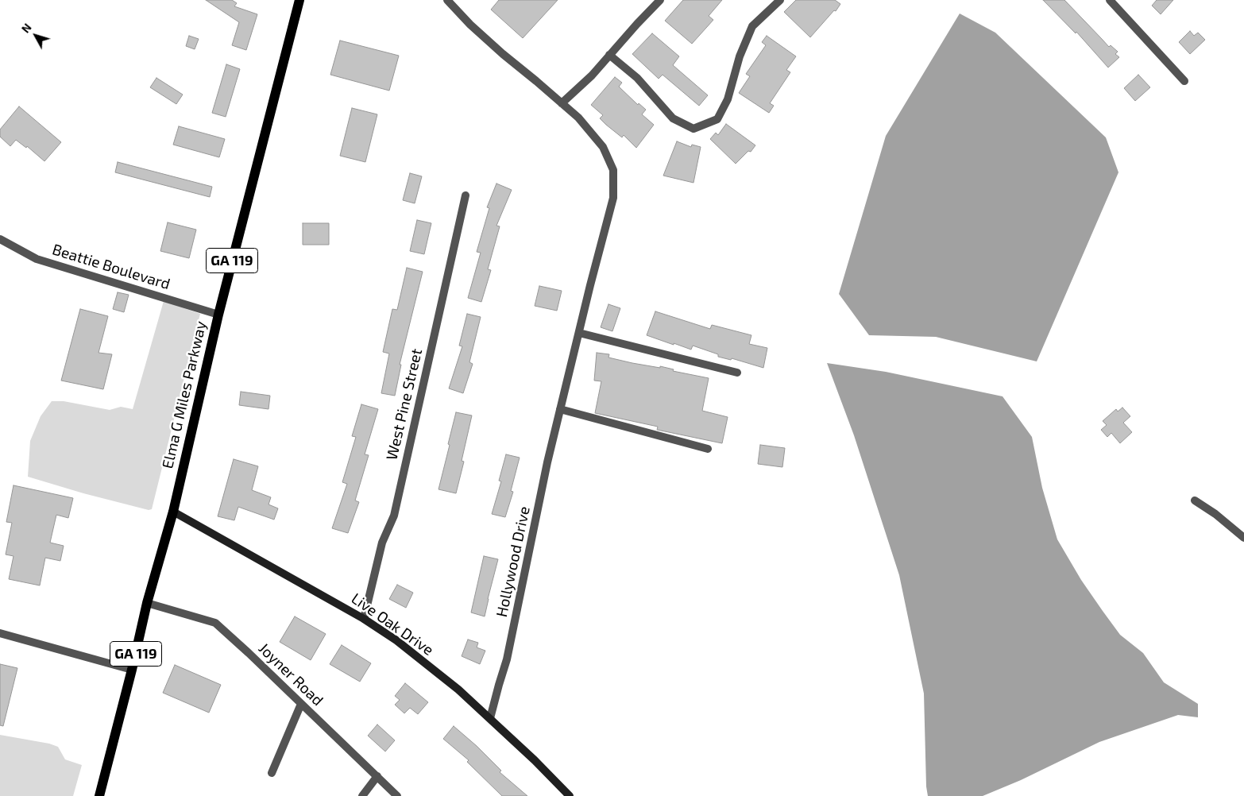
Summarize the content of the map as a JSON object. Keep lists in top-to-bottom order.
{
  "streets": {
    "main road": ["GA 119", "Elma G Miles Parkway"],
    "street": [
      "Beattie Boulevard",
      "West Pine Street",
      "Hollywood Drive",
      "Live Oak Drive",
      "Joyner Road"
    ]
  },
  "crossings": [
    ["Beattie Boulevard", "Elma G Miles Parkway"],
    ["Elma G Miles Parkway", "Live Oak Drive"],
    ["Elma G Miles Parkway", "Joyner Road"],
    ["West Pine Street", "Live Oak Drive"],
    ["Hollywood Drive", "Live Oak Drive"]
  ],
  "north": "top left"
}
